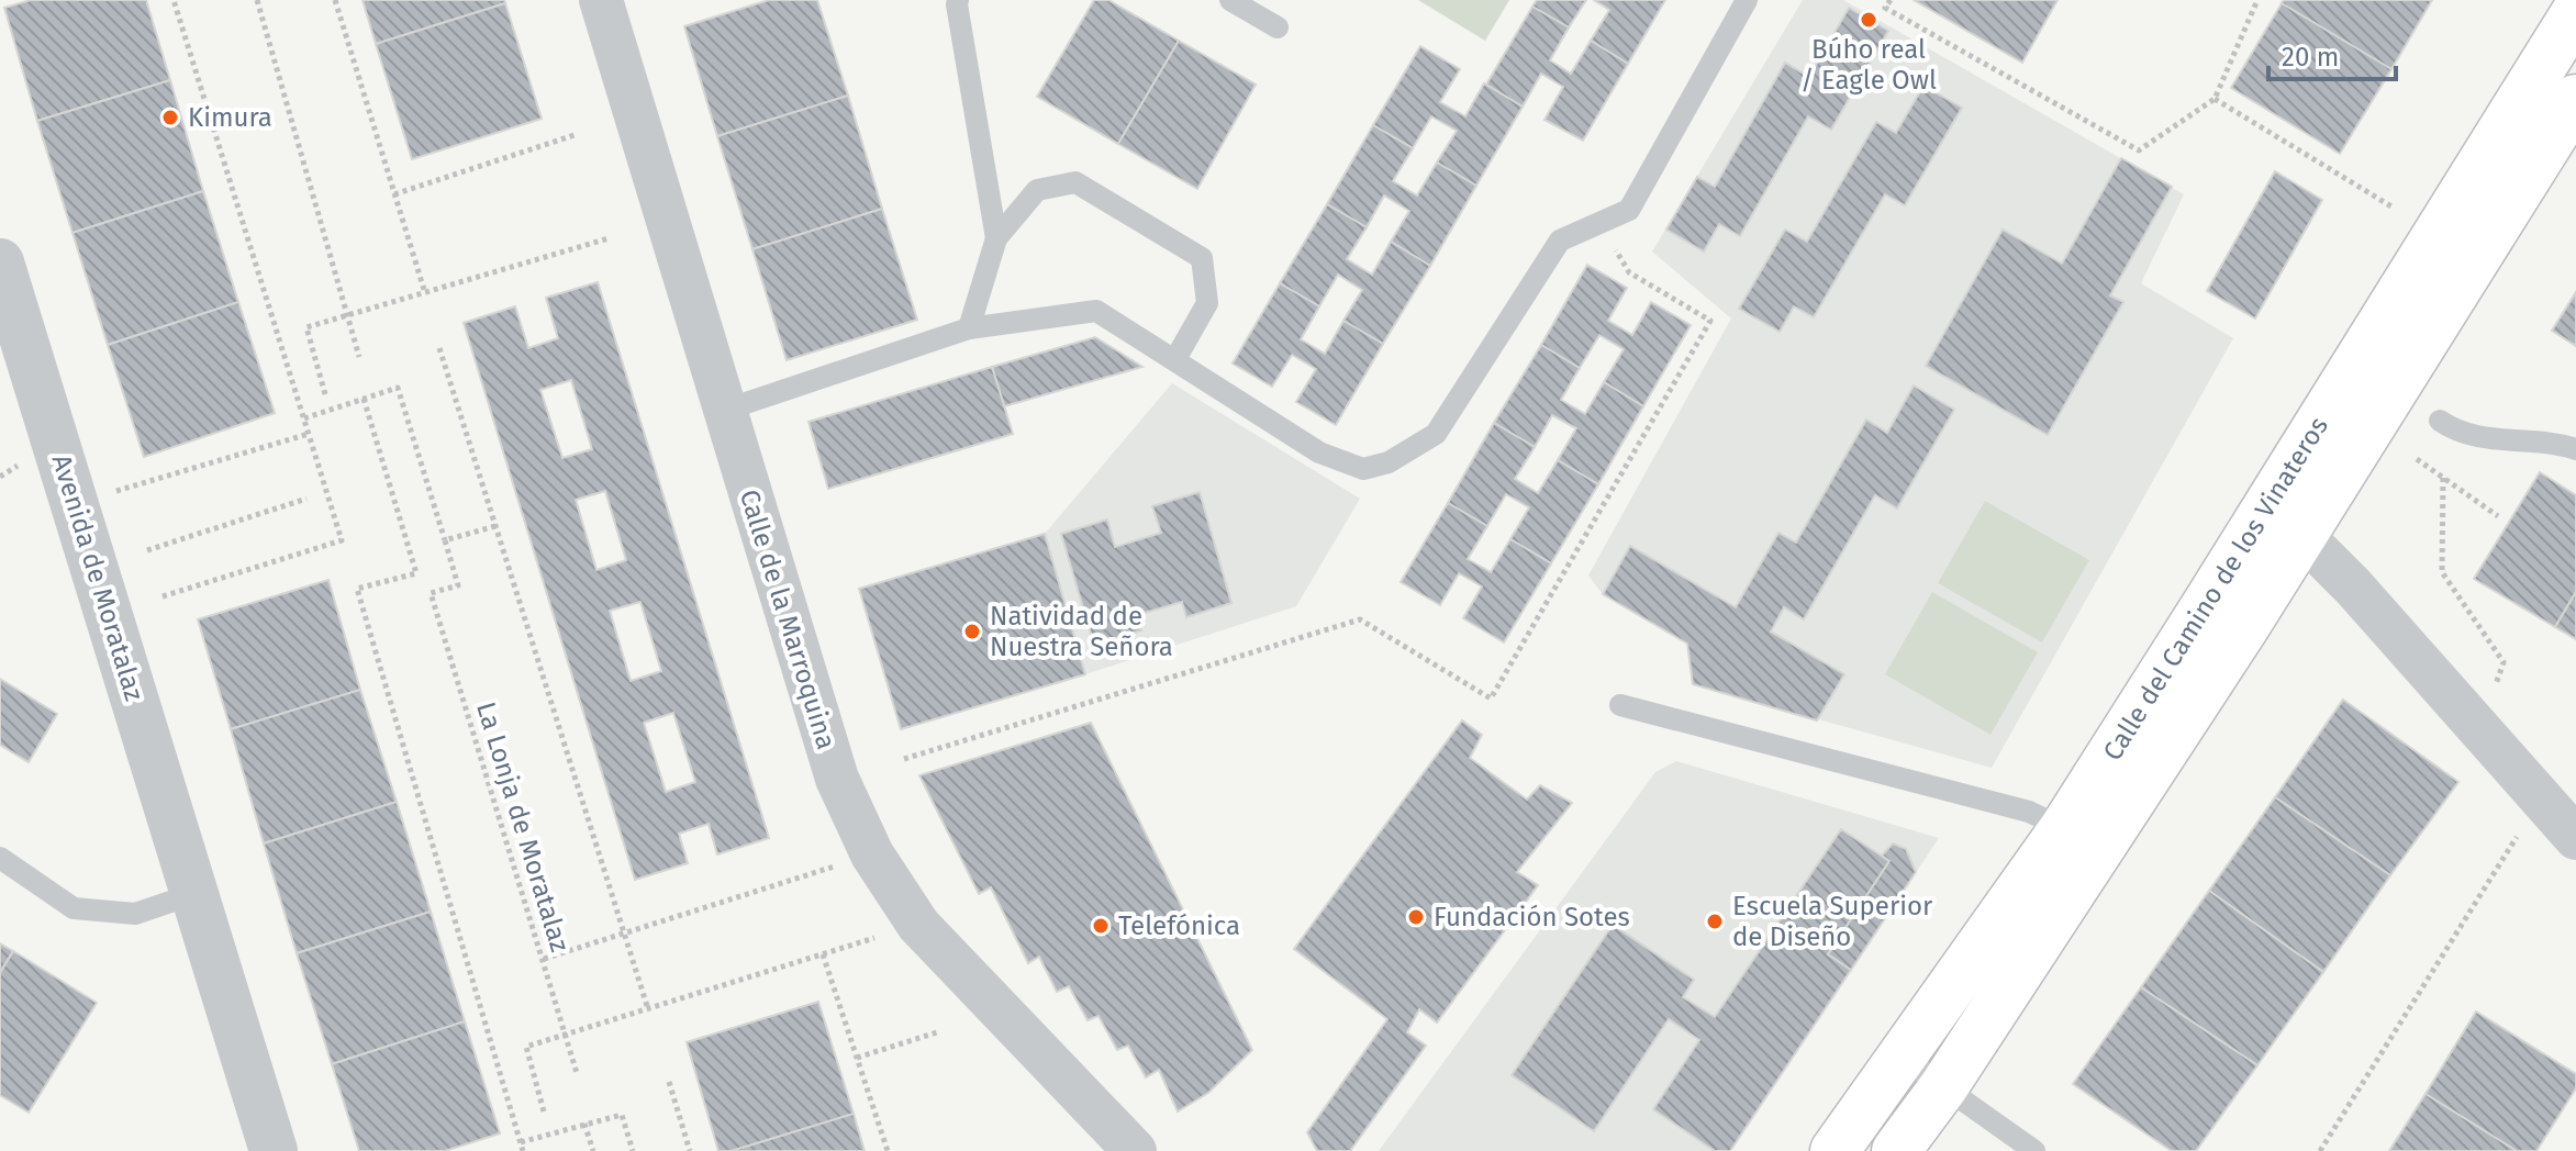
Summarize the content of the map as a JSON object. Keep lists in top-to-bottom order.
{
  "streets": {
    "main road": ["Calle del Camino de los Vinateros"],
    "street": ["Avenida de Moratalaz", "Calle de la Marroquina"],
    "path": ["La Lonja de Moratalaz"]
  },
  "places": [
    "Búho real / Eagle Owl",
    "Kimura",
    "Natividad de Nuestra Señora",
    "Fundación Sotes",
    "Escuela Superior de Diseño",
    "Telefónica"
  ],
  "scale_bar": "20 m"
}
